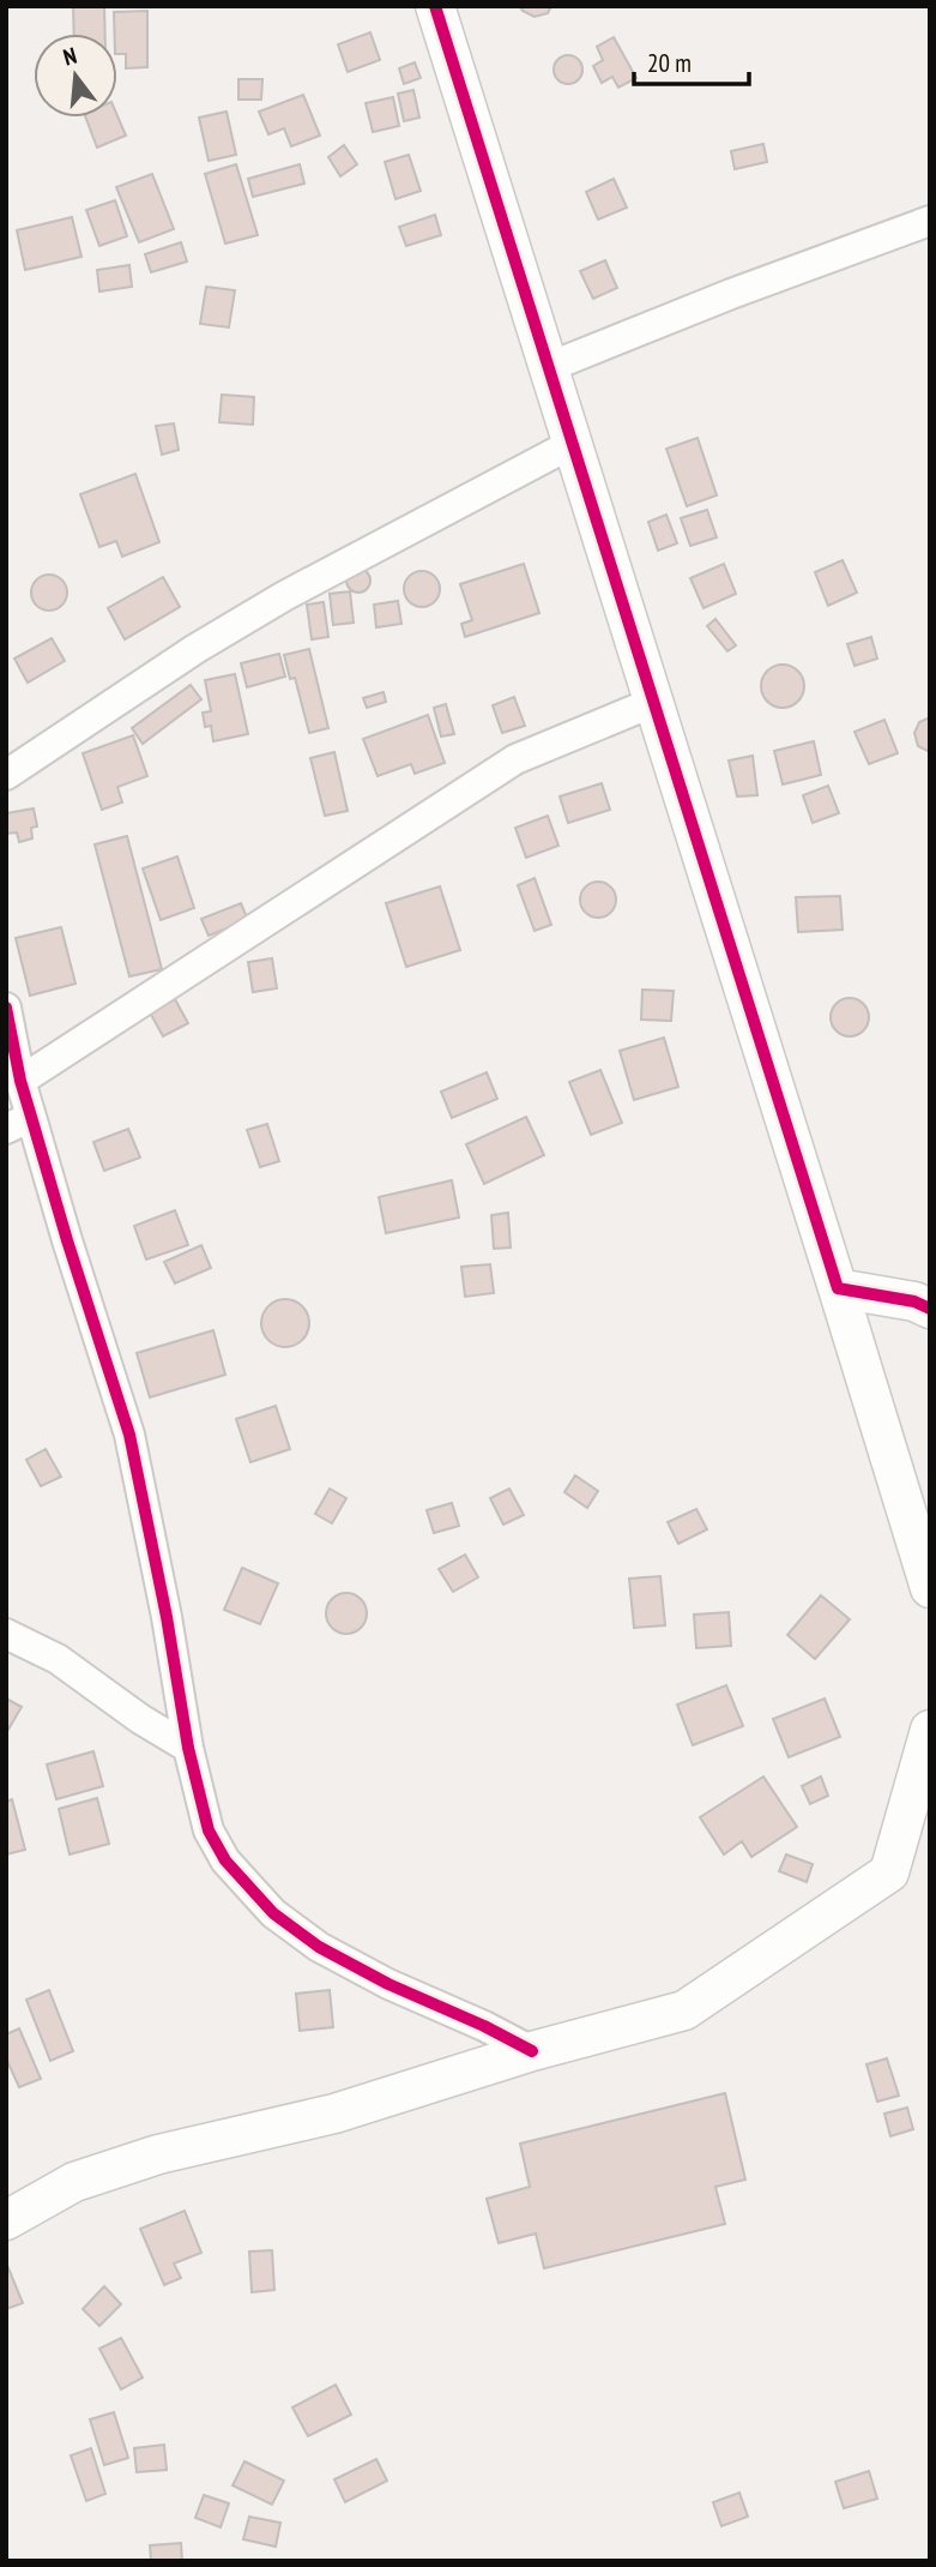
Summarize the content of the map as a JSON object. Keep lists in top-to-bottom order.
{
  "scale_bar": "20 m",
  "north": "top"
}
